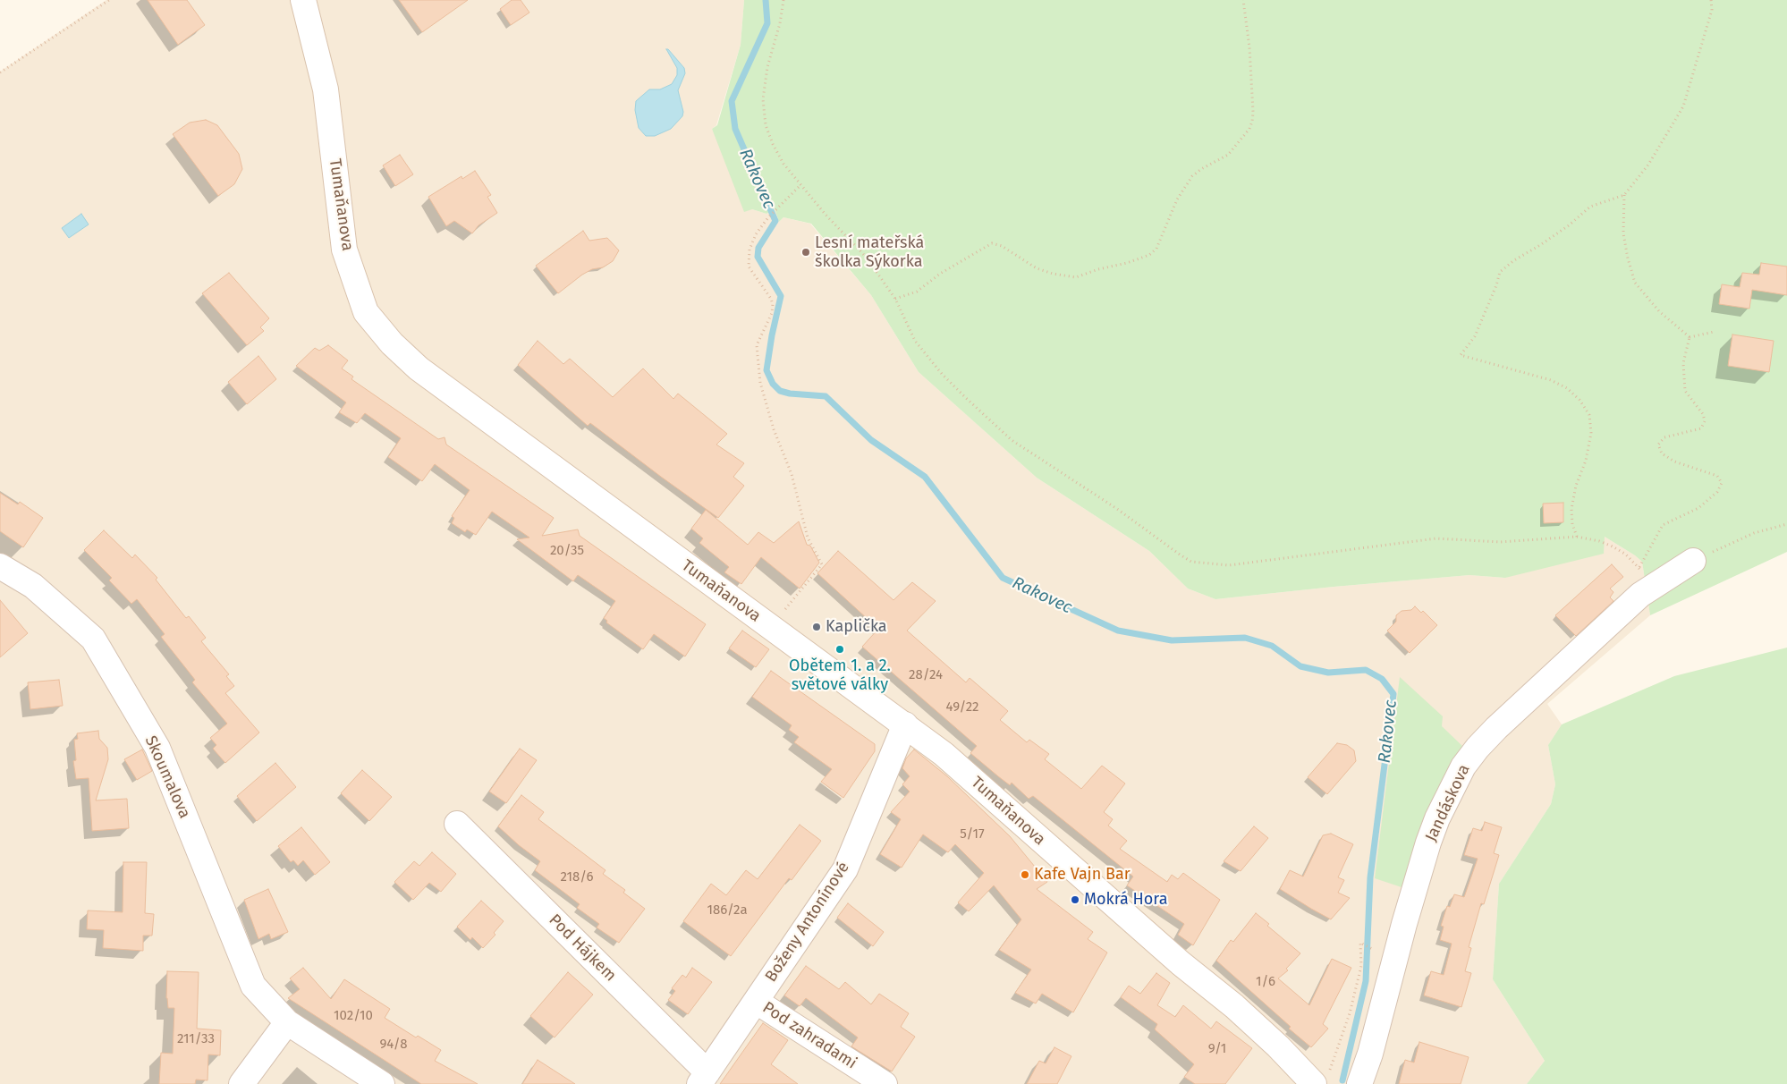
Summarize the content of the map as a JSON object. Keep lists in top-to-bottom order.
{
  "streets": {
    "street": [
      "Tumaňanova",
      "Skoumalova",
      "Jandáskova",
      "Boženy Antonínové",
      "Pod Hájkem",
      "Pod zahradami"
    ]
  },
  "crossings": [
    ["Tumaňanova", "Boženy Antonínové"],
    ["Boženy Antonínové", "Pod Hájkem"],
    ["Boženy Antonínové", "Pod zahradami"]
  ],
  "water": ["Rakovec"],
  "places": [
    "Lesní mateřská školka Sýkorka",
    "Kaplička",
    "Obětem 1. a 2. světové války",
    "Kafe Vajn Bar",
    "Mokrá Hora"
  ],
  "house_numbers": [
    "20/35",
    "28/24",
    "49/22",
    "5/17",
    "218/6",
    "186/2a",
    "1/6",
    "102/10",
    "211/33",
    "94/8",
    "9/1"
  ]
}
